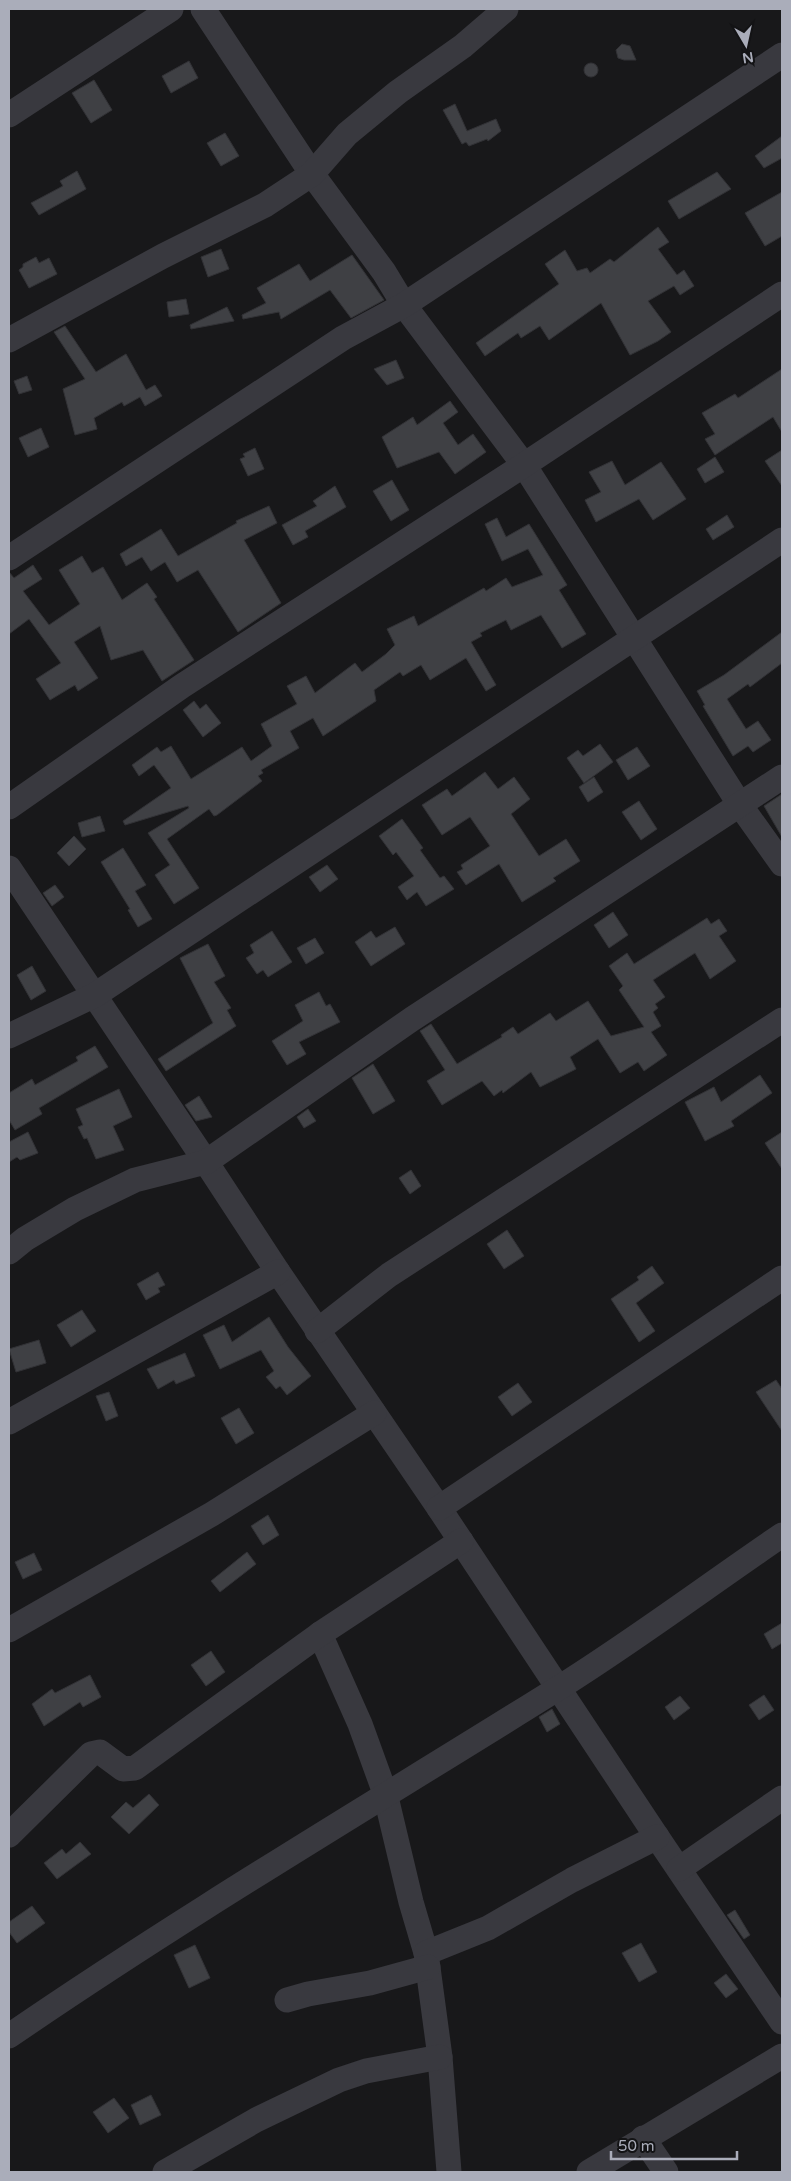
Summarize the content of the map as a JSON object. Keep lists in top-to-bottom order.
{
  "scale_bar": "50 m",
  "north": "bottom"
}
